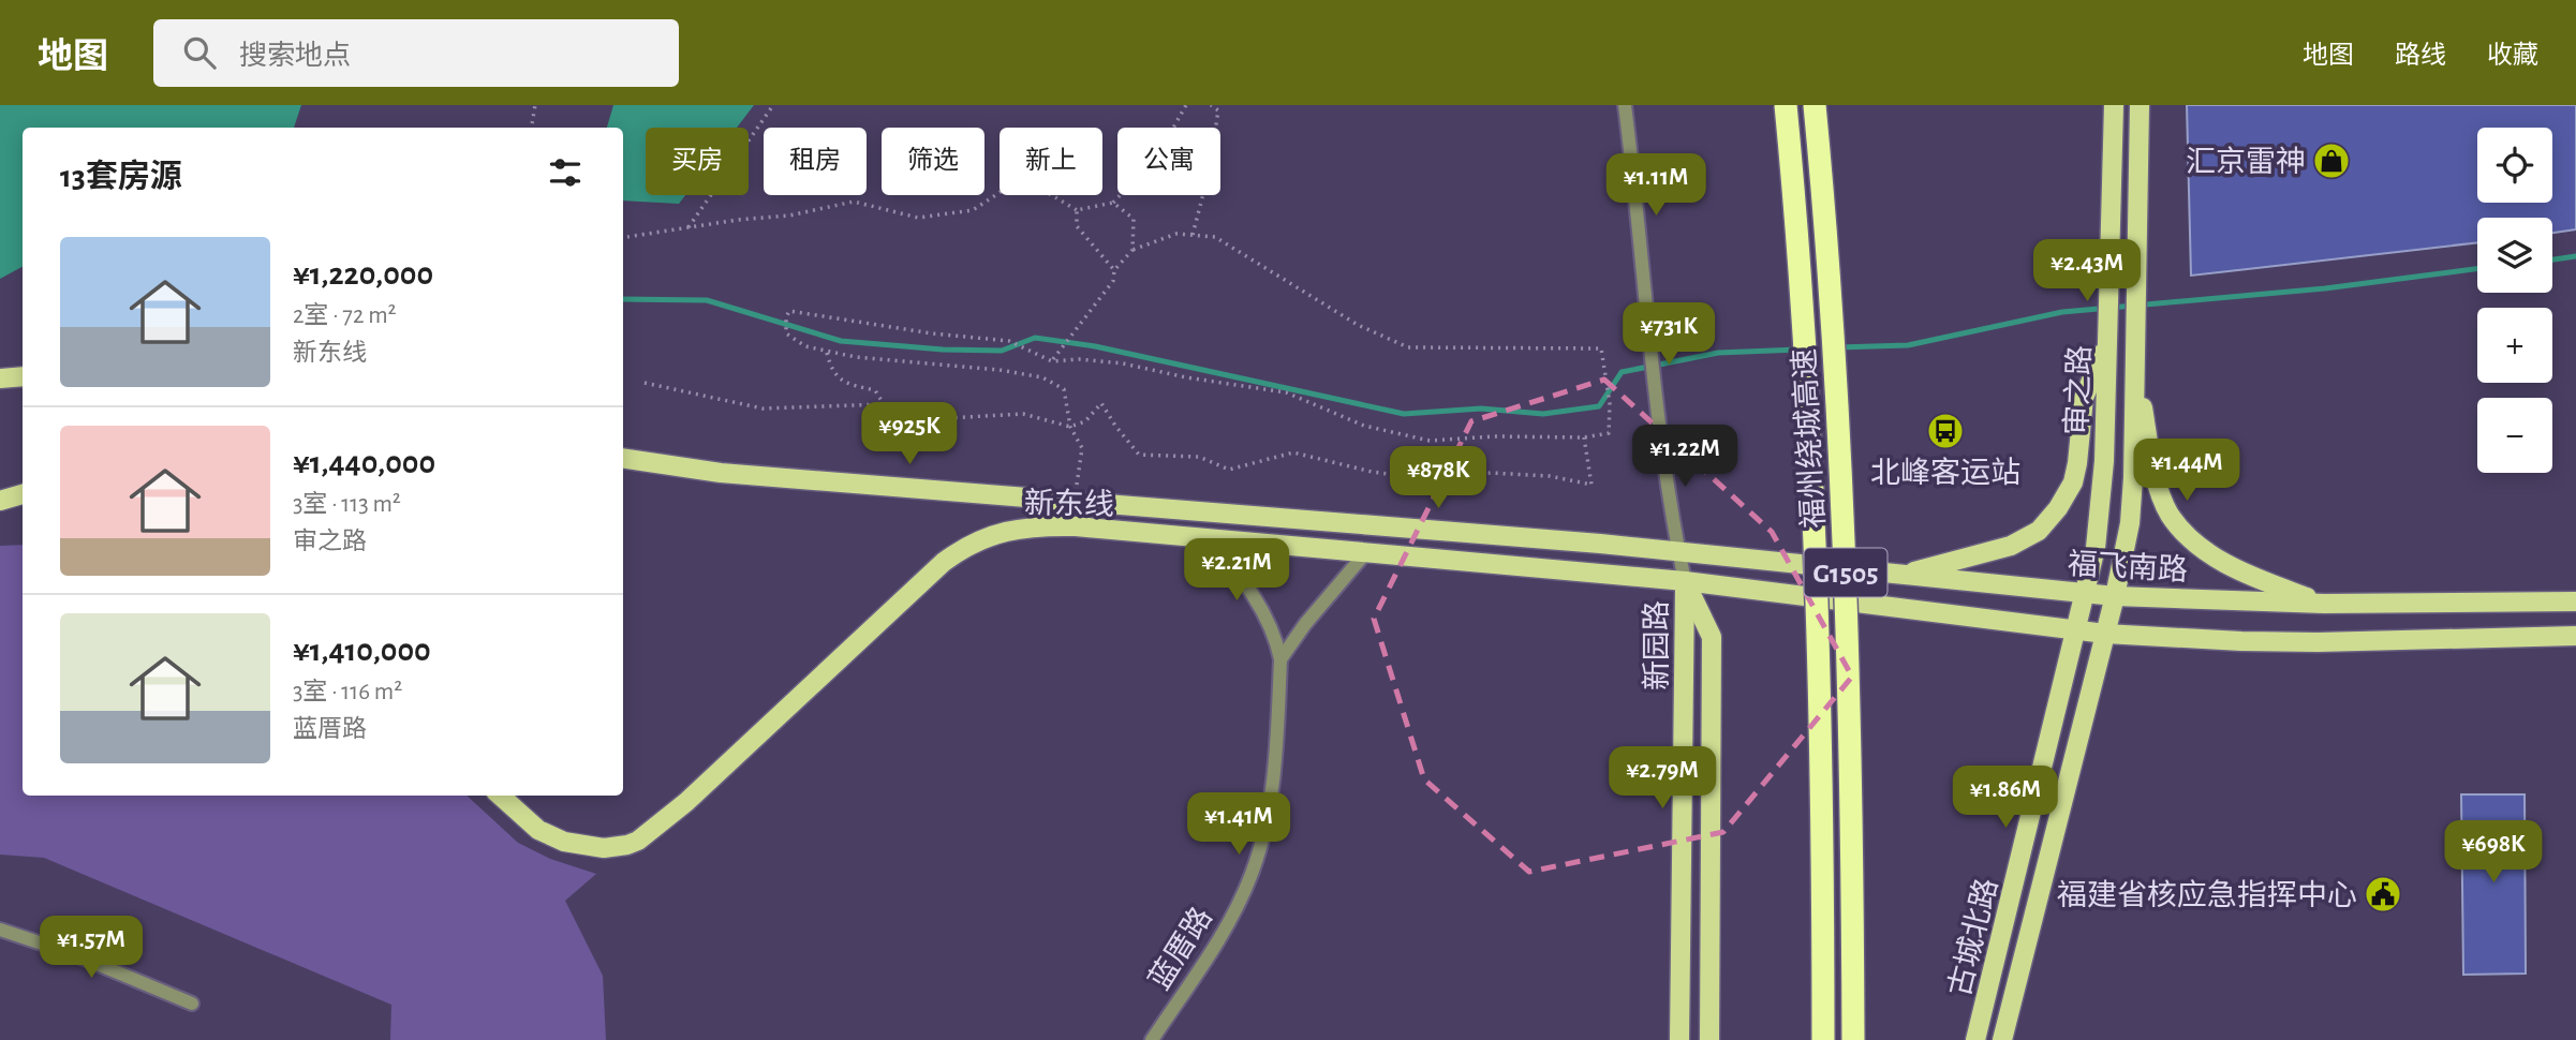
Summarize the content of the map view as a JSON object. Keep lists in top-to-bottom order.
{
  "streets": {
    "highway": ["福州绕城高速", "G1505"],
    "main road": [
      "审之路",
      "新东线",
      "福飞南路",
      "新园路",
      "古城北路"
    ],
    "street": ["蓝厝路"]
  },
  "crossings": [
    ["审之路", "福飞南路"],
    ["审之路", "古城北路"],
    ["新东线", "福飞南路"],
    ["新东线", "新园路"]
  ],
  "places": {
    "shop": ["汇京雷神"],
    "bus stop": ["北峰客运站"],
    "public building": ["福建省核应急指挥中心"]
  },
  "page": {
    "header": "地图",
    "search": "搜索地点",
    "nav": ["地图", "路线", "收藏"],
    "map_buttons": ["+", "−"],
    "chip": [
      "买房",
      "租房",
      "筛选",
      "新上",
      "公寓"
    ],
    "heading": "13套房源",
    "price": [
      "¥1.11M",
      "¥2.43M",
      "¥731K",
      "¥925K",
      "¥1.22M",
      "¥1.44M",
      "¥878K",
      "¥2.21M",
      "¥2.79M",
      "¥1.86M",
      "¥1.41M",
      "¥698K",
      "¥1.57M"
    ],
    "list": [
      {
        "name": "¥1,220,000",
        "note": "2室 · 72 m² · 新东线"
      },
      {
        "name": "¥1,440,000",
        "note": "3室 · 113 m² · 审之路"
      },
      {
        "name": "¥1,410,000",
        "note": "3室 · 116 m² · 蓝厝路"
      }
    ]
  }
}
